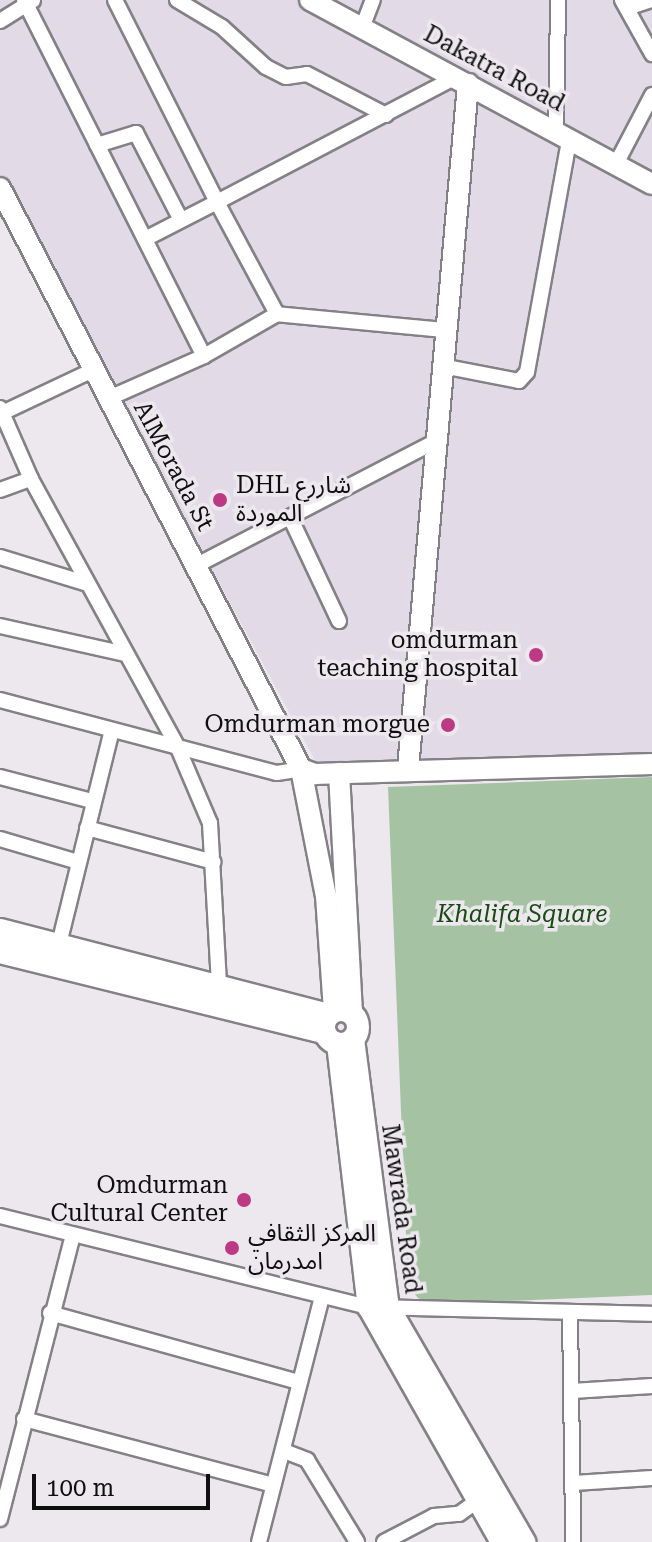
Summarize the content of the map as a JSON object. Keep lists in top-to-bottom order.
{
  "streets": {
    "main road": ["Mawrada Road"],
    "street": ["Dakatra Road", "AlMorada St"]
  },
  "crossings": [
    ["AlMorada St", "Mawrada Road"]
  ],
  "parks": ["Khalifa Square"],
  "places": [
    "DHL شاررع الموردة",
    "omdurman teaching hospital",
    "Omdurman morgue",
    "Omdurman Cultural Center",
    "المركز الثقافي امدرمان"
  ],
  "scale_bar": "100 m"
}
